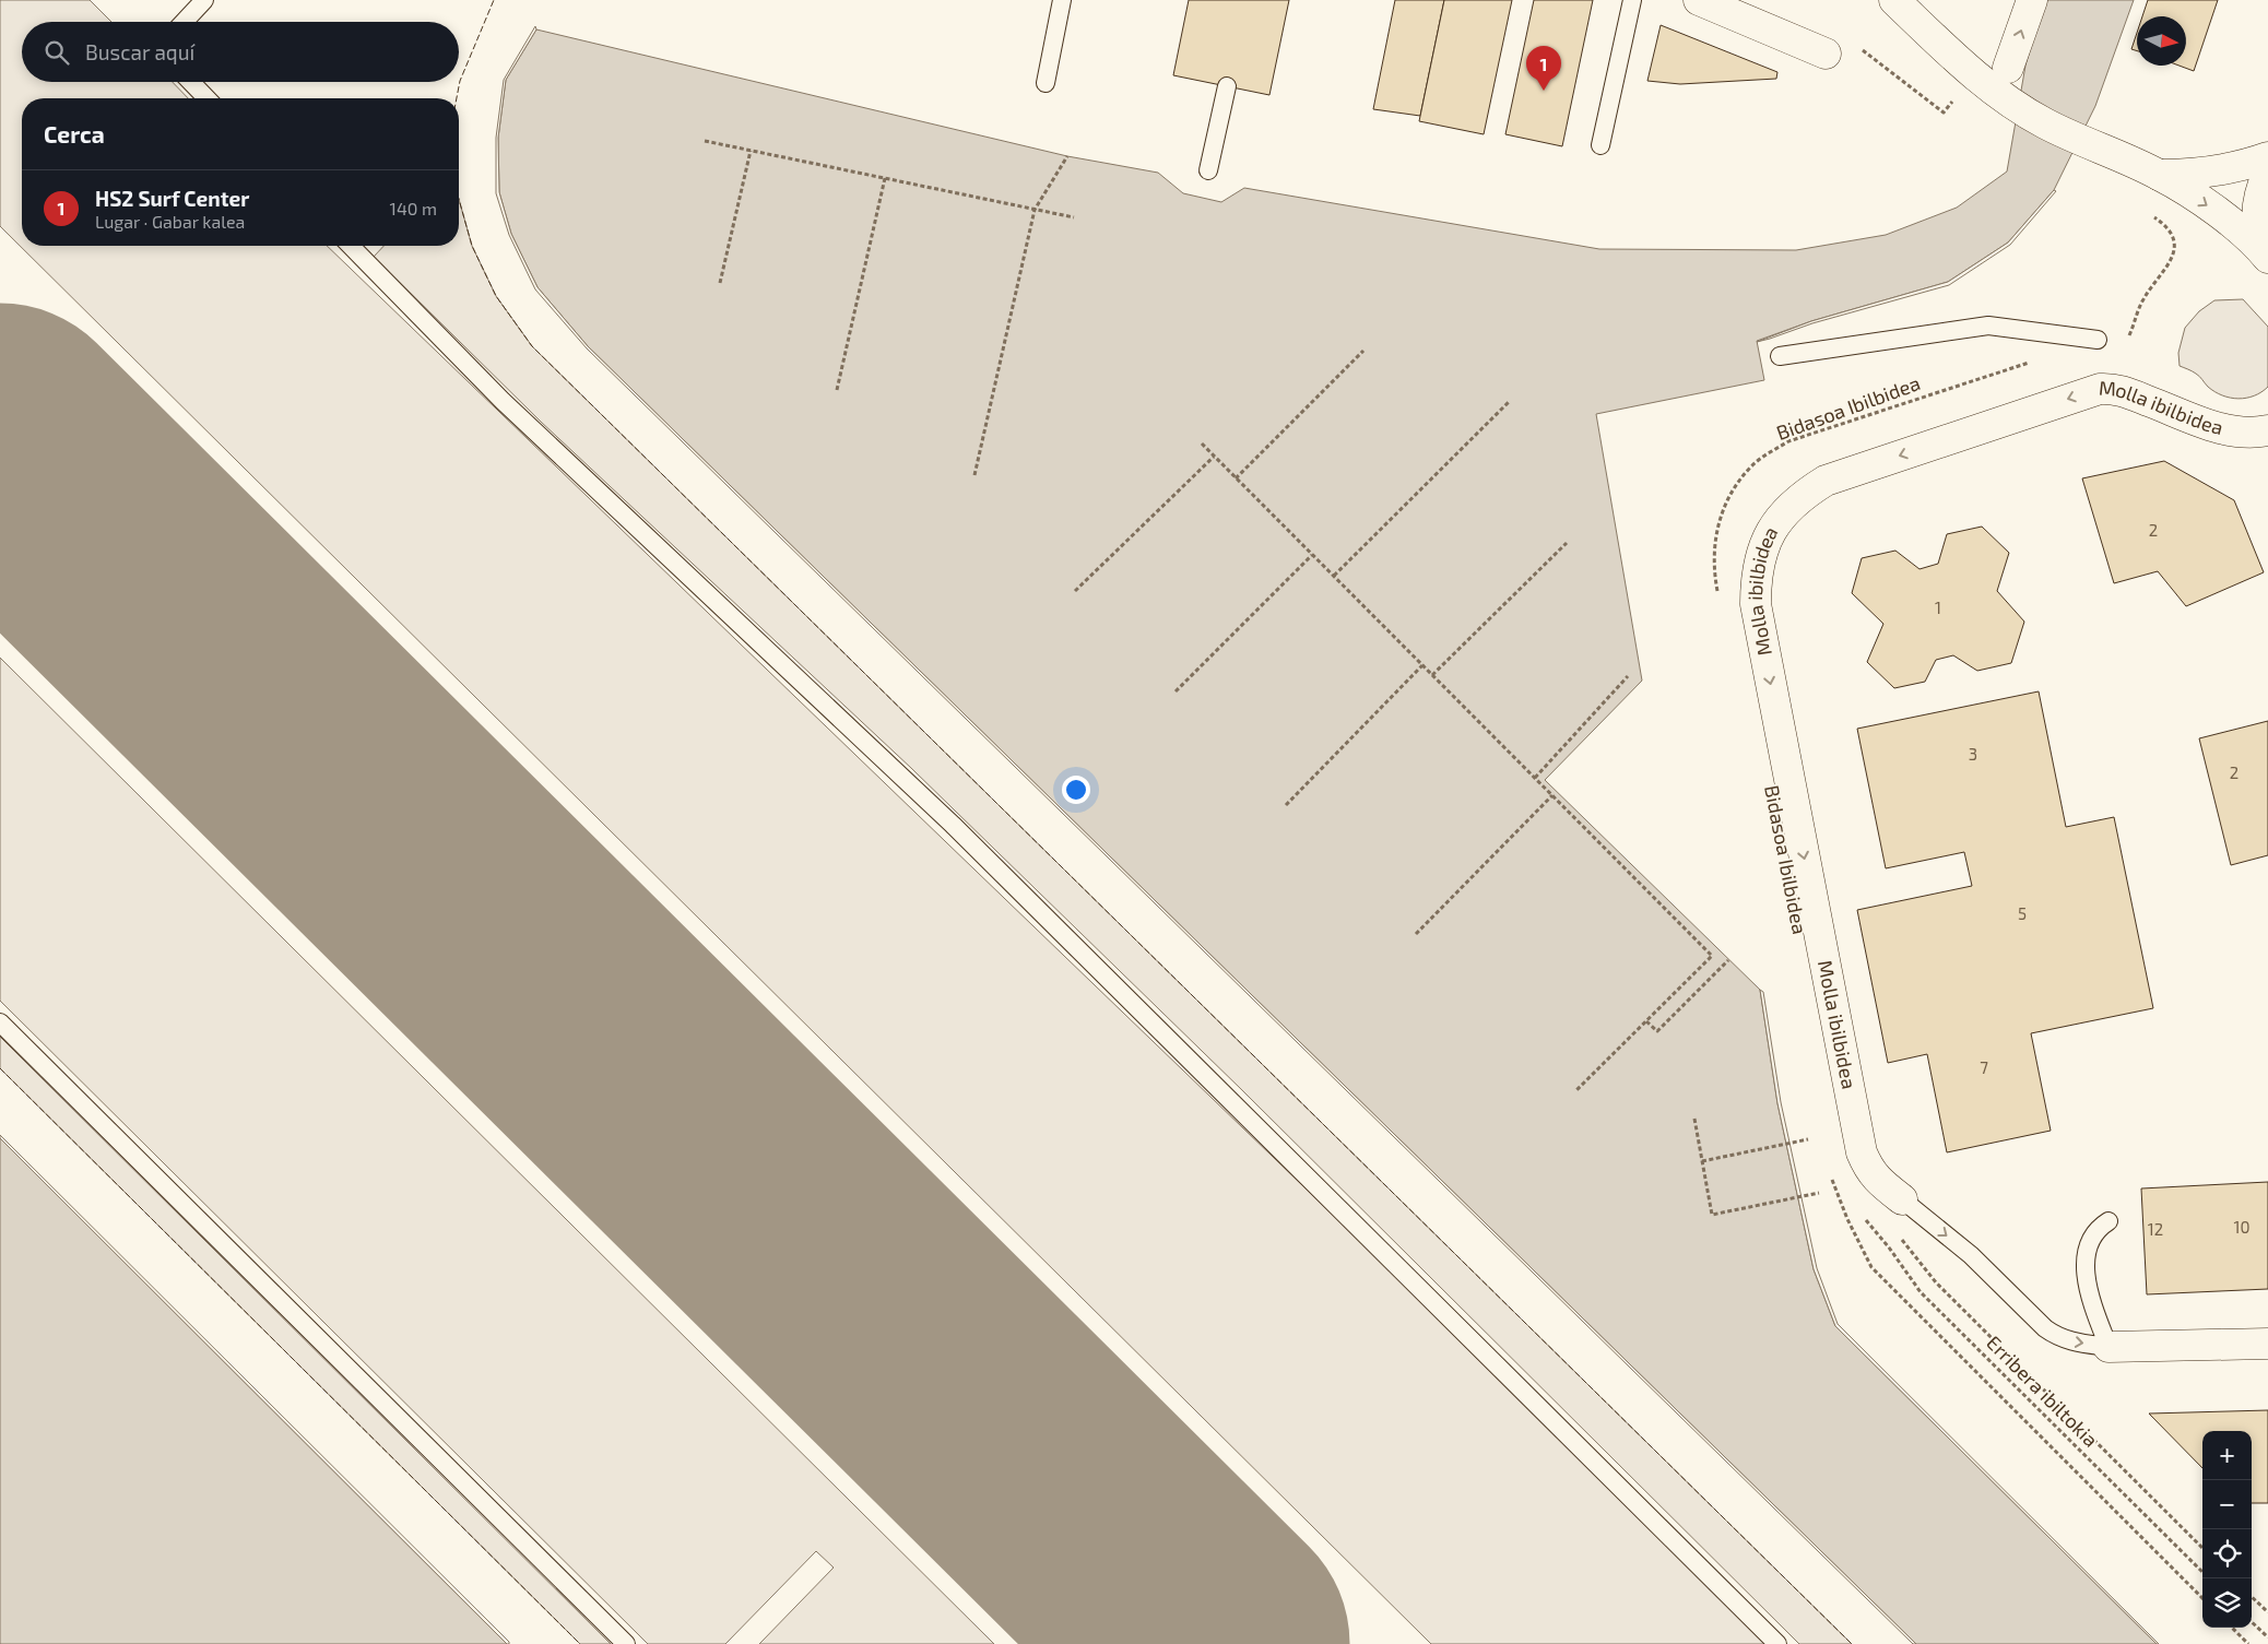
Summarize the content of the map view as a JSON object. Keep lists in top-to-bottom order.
{
  "streets": {
    "street": ["Molla ibilbidea"],
    "path": ["Bidasoa Ibilbidea", "Erribera ibiltokia"]
  },
  "house_numbers": [
    "2",
    "1",
    "3",
    "2",
    "5",
    "7",
    "10",
    "12"
  ],
  "north": "right",
  "page": {
    "search": "Buscar aquí",
    "pins": "1",
    "heading": "Cerca",
    "list": [
      {
        "mark": "1",
        "name": "HS2 Surf Center",
        "note": "Lugar · Gabar kalea",
        "value": "140 m"
      }
    ],
    "map_buttons": ["+", "−"]
  }
}
